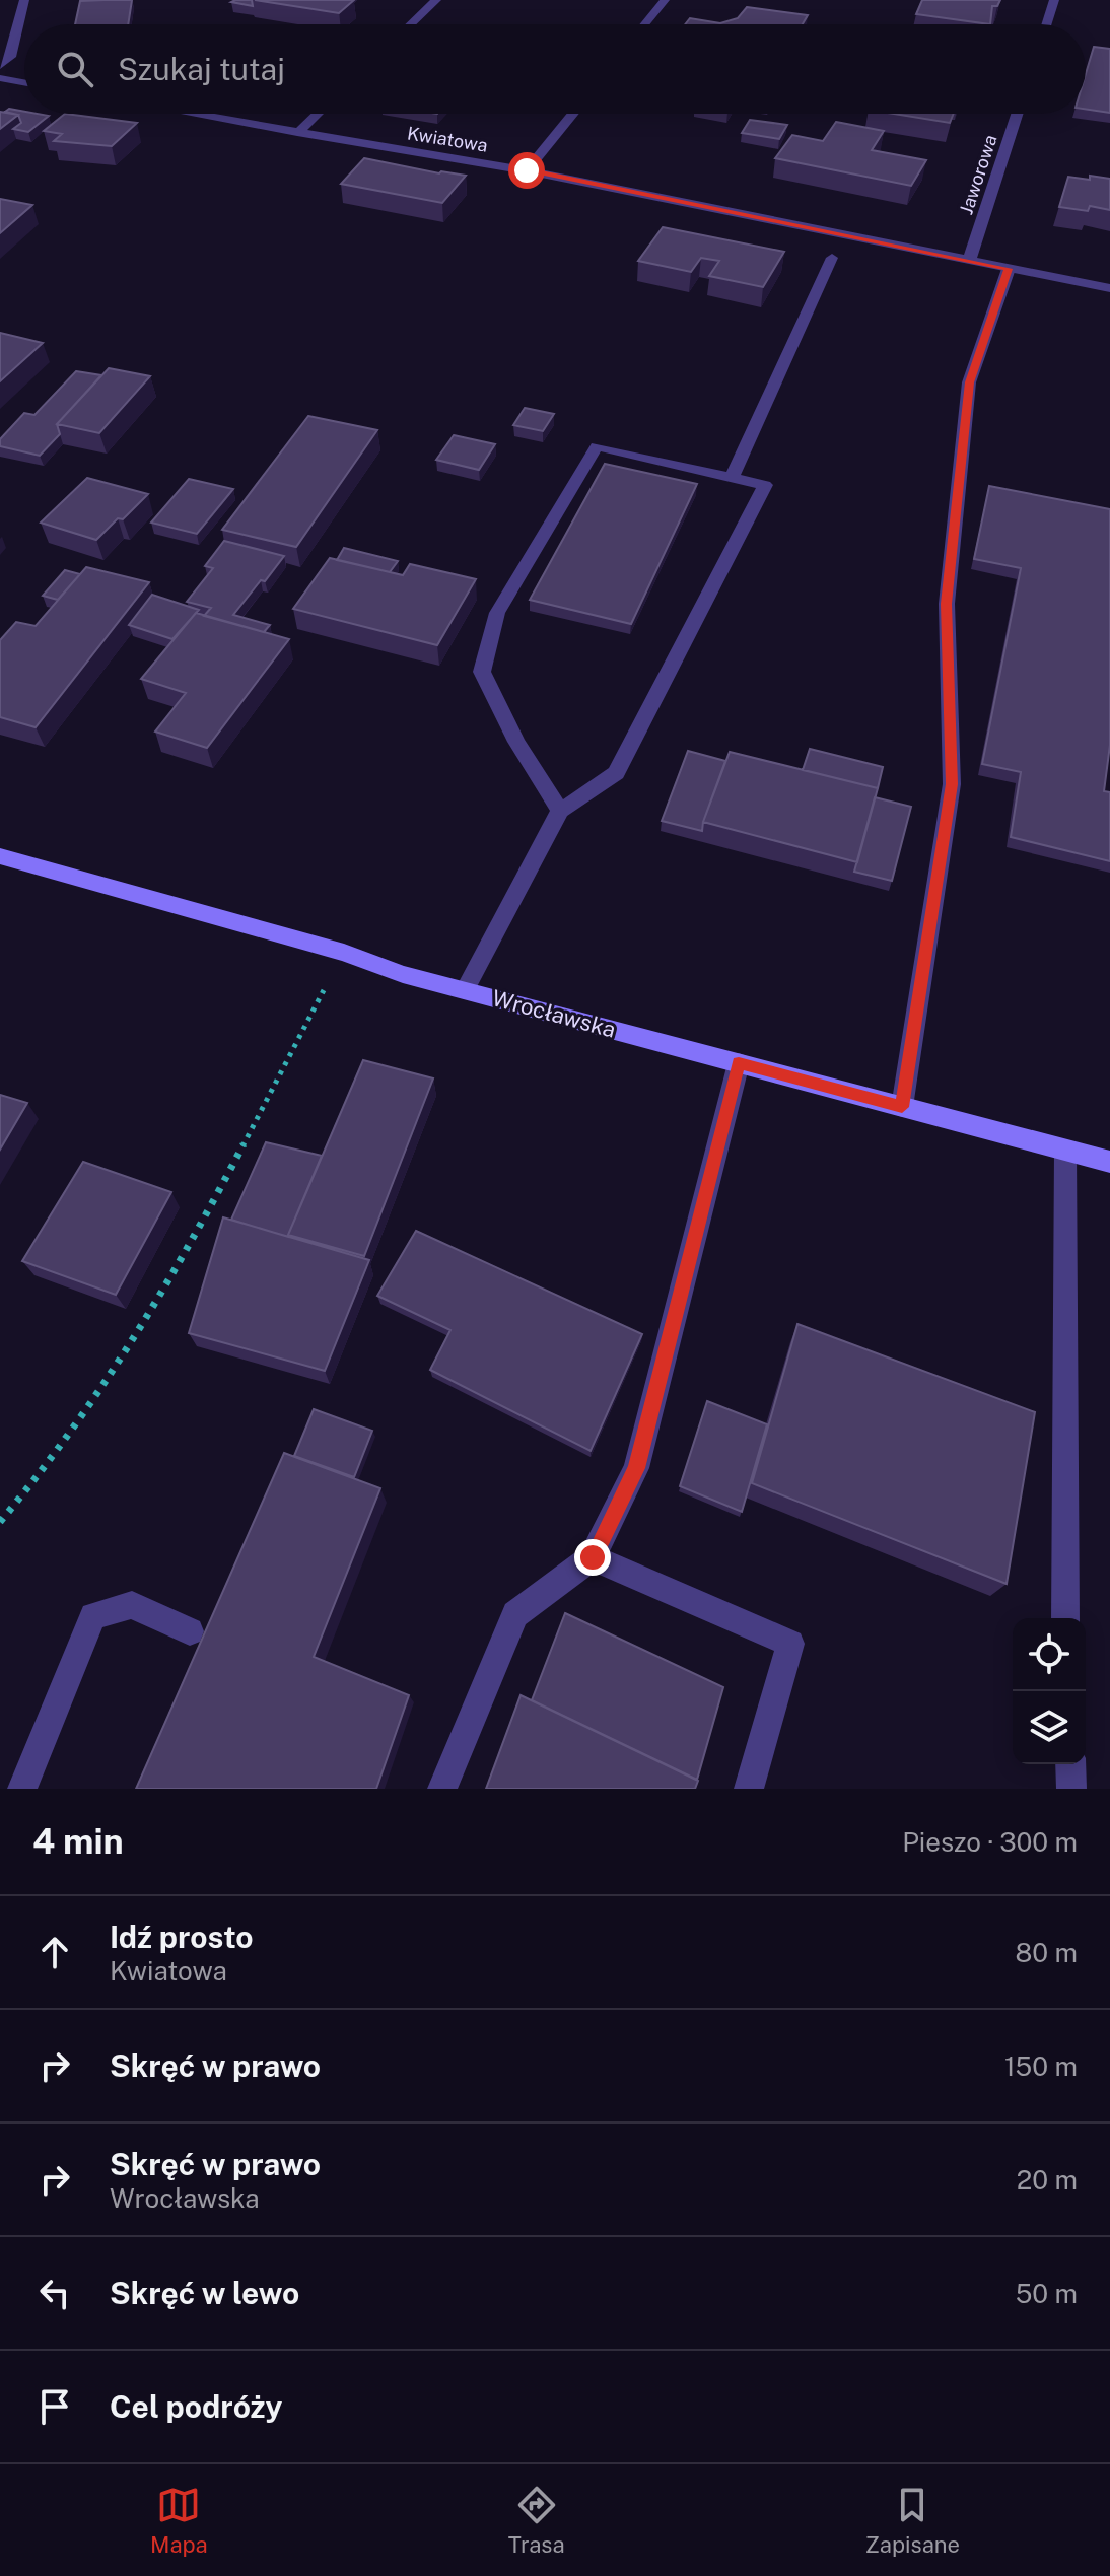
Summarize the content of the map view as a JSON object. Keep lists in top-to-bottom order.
{
  "streets": {
    "main road": ["Wrocławska"],
    "street": ["Kwiatowa", "Jaworowa"]
  },
  "crossings": [
    ["Kwiatowa", "Jaworowa"]
  ],
  "page": {
    "search": "Szukaj tutaj",
    "heading": ["4 min", "Pieszo · 300 m"],
    "list": [
      ["Idź prosto", "Kwiatowa", "80 m"],
      ["Skręć w prawo", "150 m"],
      ["Skręć w prawo", "Wrocławska", "20 m"],
      ["Skręć w lewo", "50 m"],
      "Cel podróży"
    ],
    "nav": ["Mapa", "Trasa", "Zapisane"]
  }
}
